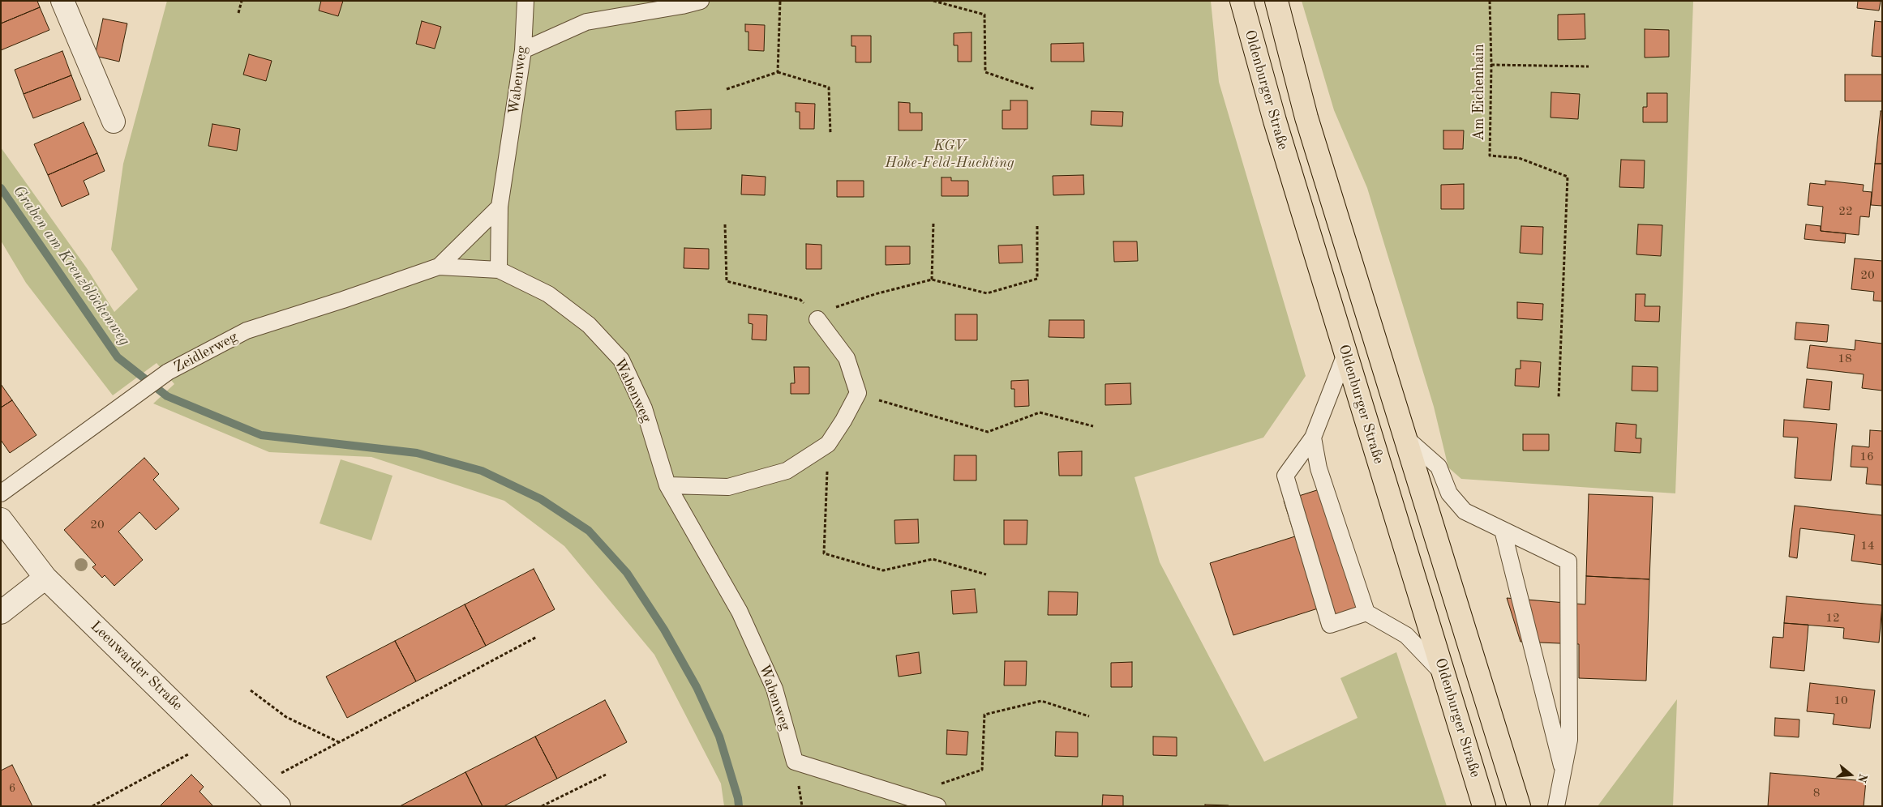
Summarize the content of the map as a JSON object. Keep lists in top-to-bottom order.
{
  "streets": {
    "highway": ["Oldenburger Straße"],
    "street": ["Leeuwarder Straße"],
    "lane": ["Wabenweg", "Zeidlerweg"],
    "path": ["Am Eichenhain"]
  },
  "crossings": [
    ["Wabenweg", "Zeidlerweg"]
  ],
  "water": ["Graben am Kreuzblöckenweg"],
  "parks": ["KGV Hohe-Feld-Huchting"],
  "house_numbers": [
    "22",
    "20",
    "18",
    "16",
    "20",
    "14",
    "12",
    "10",
    "6",
    "8"
  ],
  "north": "right"
}
